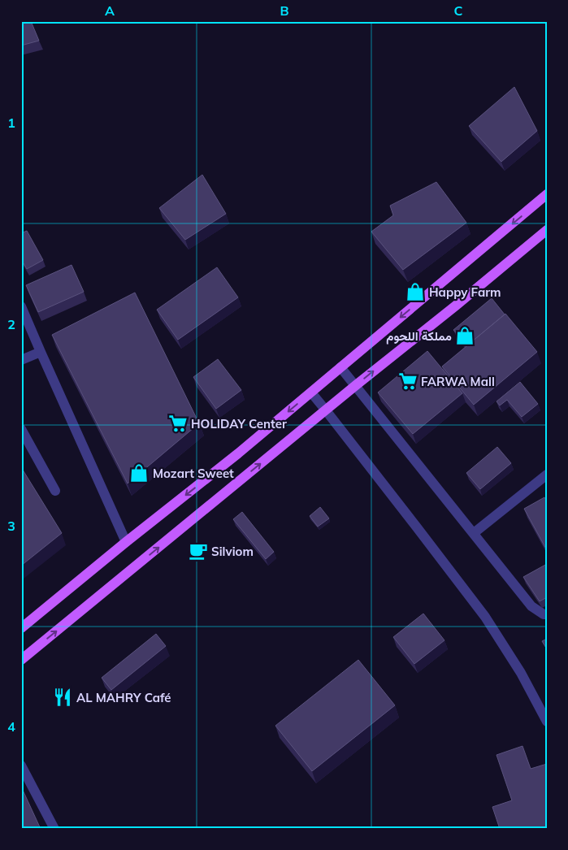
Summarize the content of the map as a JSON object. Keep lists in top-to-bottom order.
{
  "places": {
    "shop": ["Happy Farm", "مملكة اللحوم", "Mozart Sweet"],
    "supermarket": ["FARWA Mall", "HOLIDAY Center"],
    "cafe": ["Silviom"],
    "restaurant": ["AL MAHRY Café"]
  },
  "grid": {
    "columns": ["A", "B", "C"],
    "rows": [
      "1",
      "2",
      "3",
      "4"
    ]
  }
}
